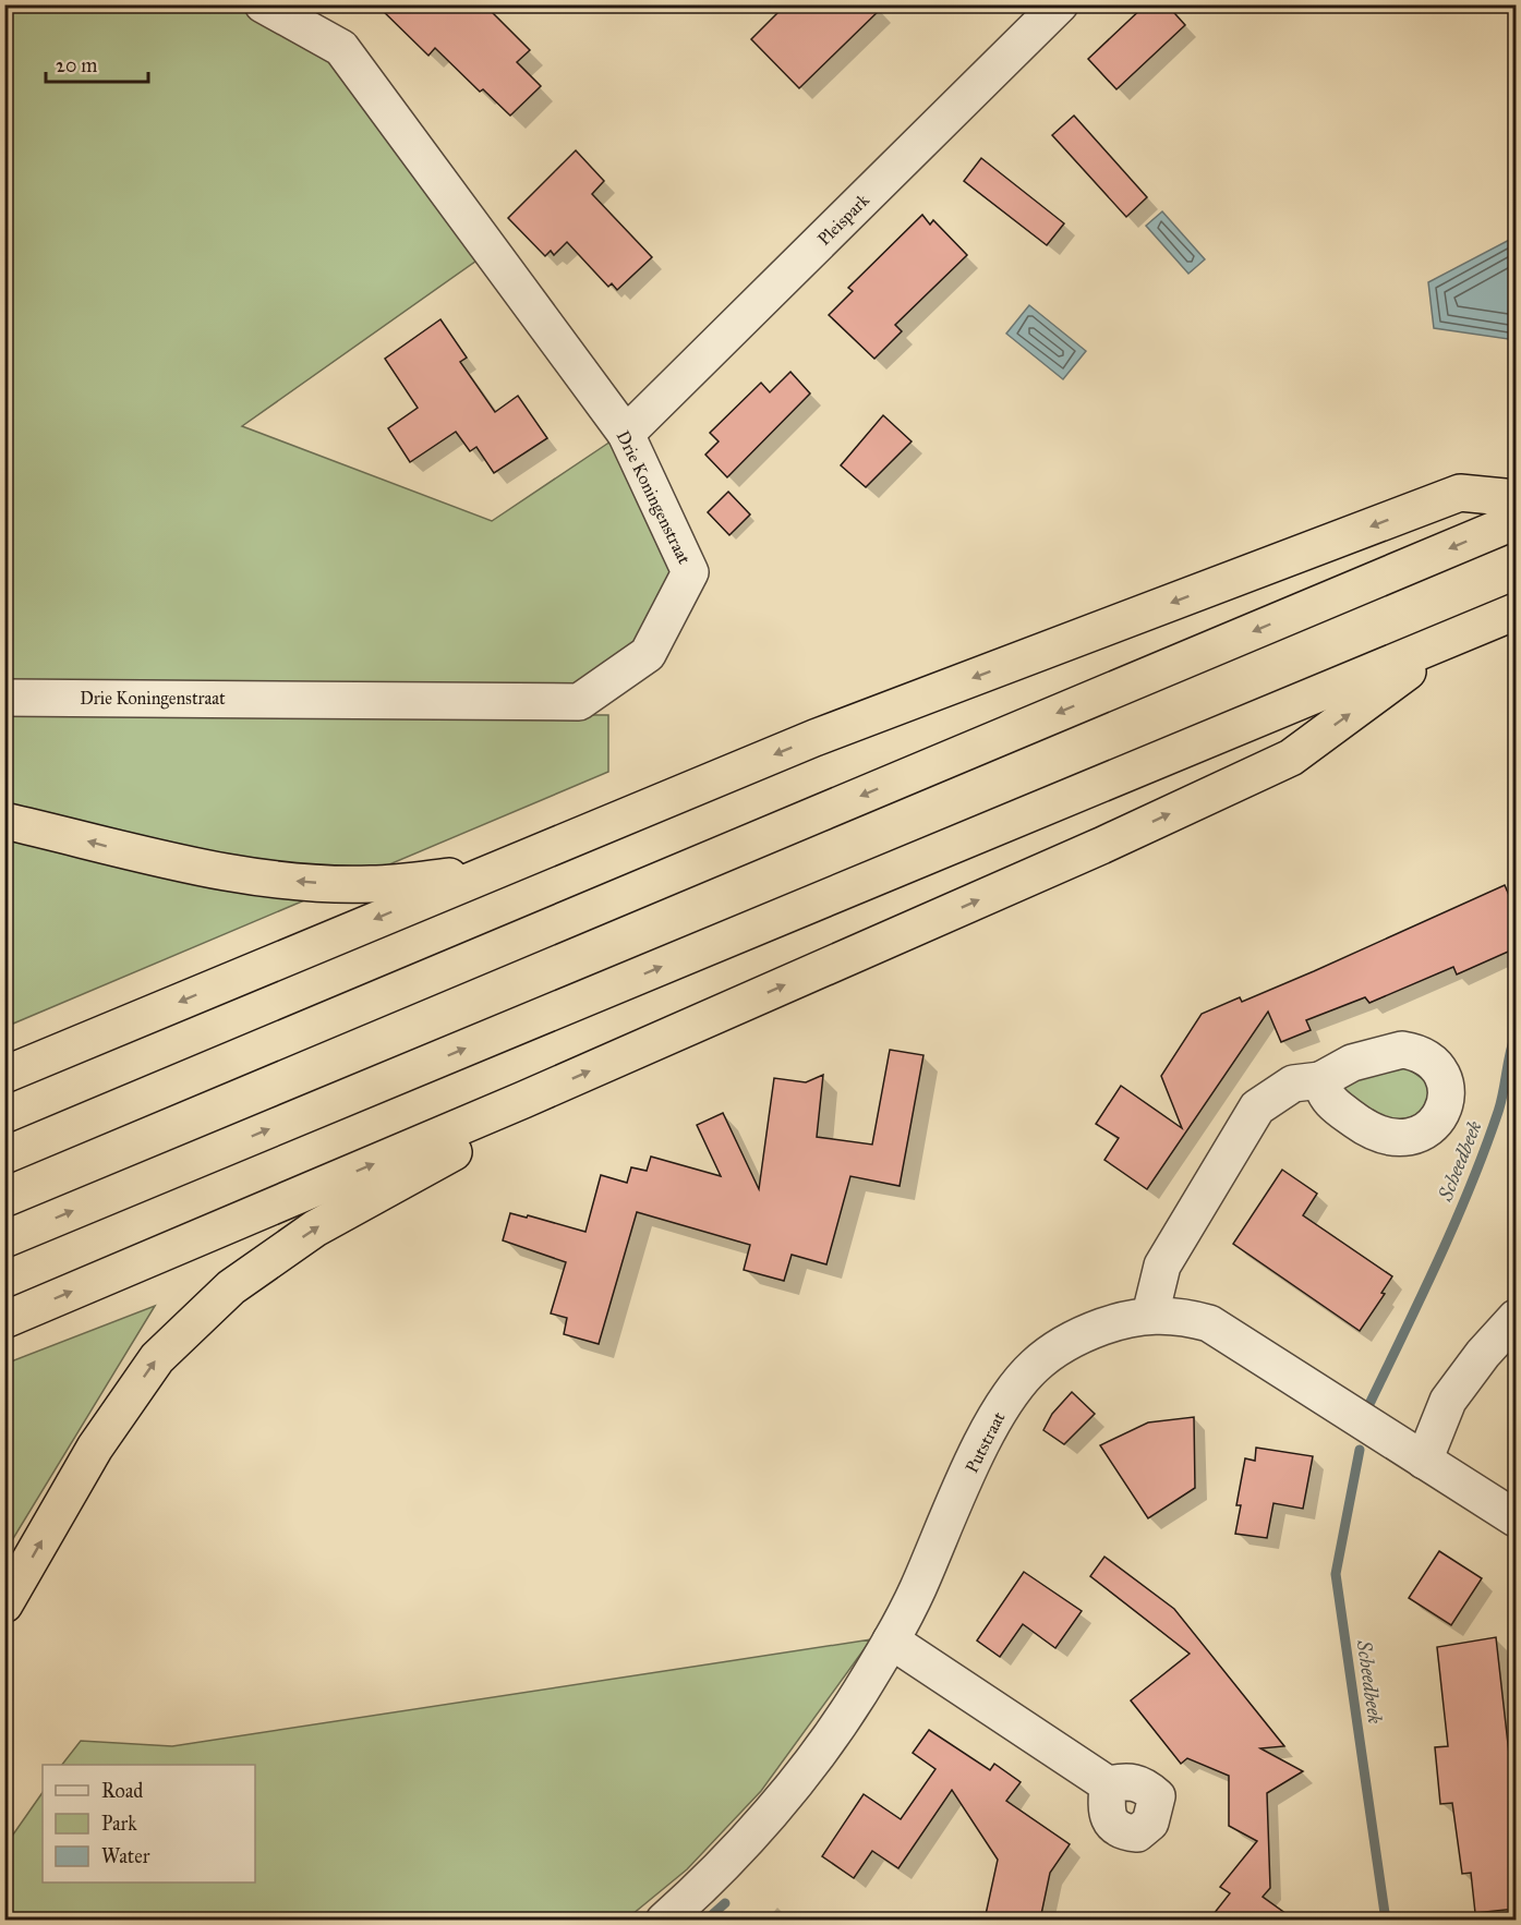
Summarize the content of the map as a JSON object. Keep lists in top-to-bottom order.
{
  "streets": {
    "street": ["Pleispark", "Drie Koningenstraat", "Putstraat"]
  },
  "crossings": [
    ["Pleispark", "Drie Koningenstraat"]
  ],
  "water": ["Scheedbeek"],
  "legend": ["Road", "Park", "Water"],
  "scale_bar": "20 m"
}
